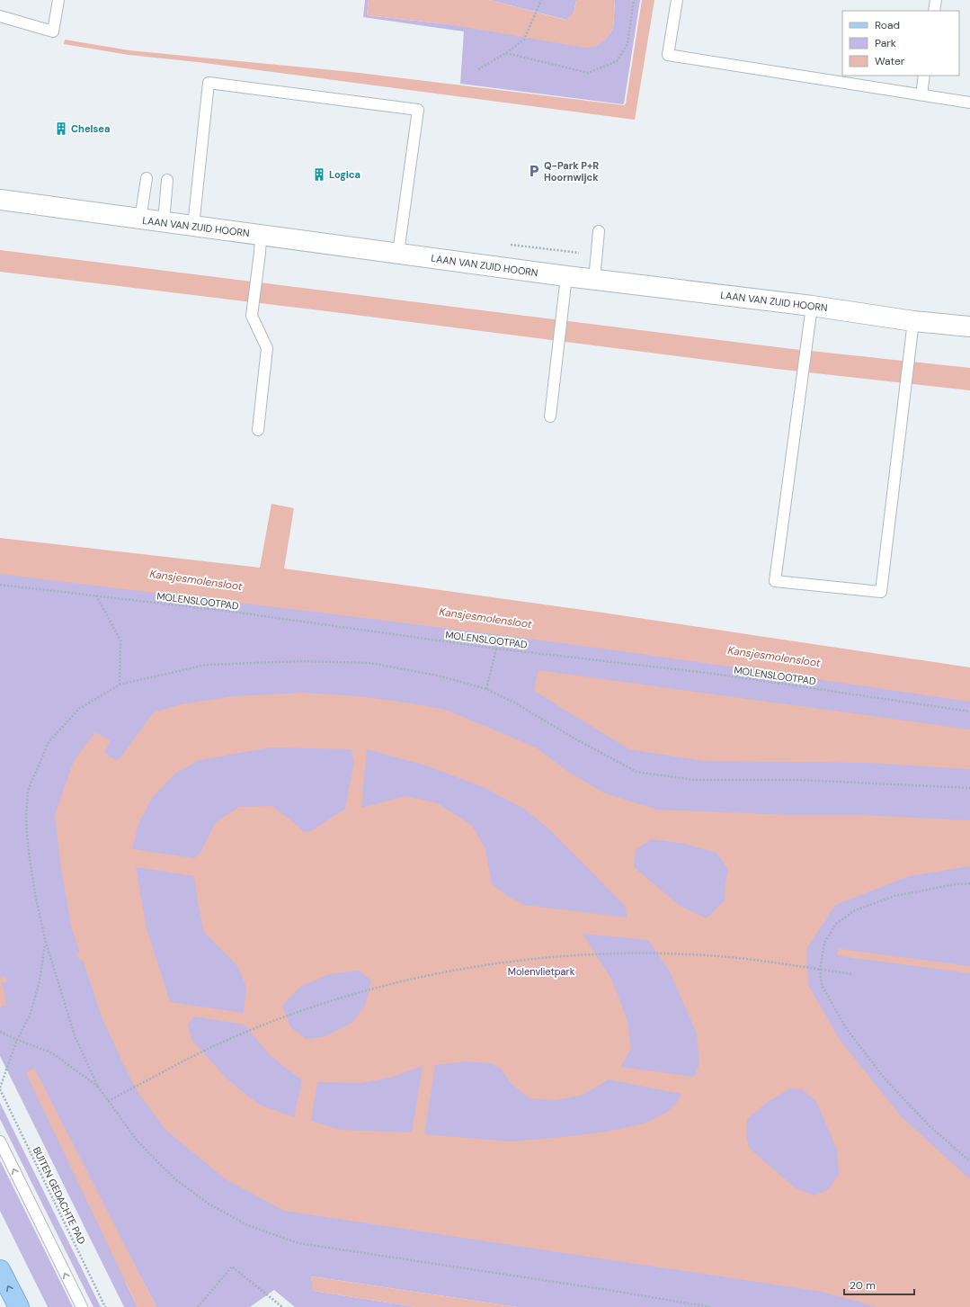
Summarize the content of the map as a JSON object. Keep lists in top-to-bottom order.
{
  "streets": {
    "street": ["LAAN VAN ZUID HOORN"],
    "path": ["MOLENSLOOTPAD", "BUITEN GEDACHTE PAD"]
  },
  "water": ["Kansjesmolensloot"],
  "parks": ["Molenvlietpark"],
  "places": {
    "building": ["Chelsea", "Logica"],
    "parking": ["Q-Park P+R Hoornwijck"]
  },
  "legend": ["Road", "Park", "Water"],
  "scale_bar": "20 m"
}
